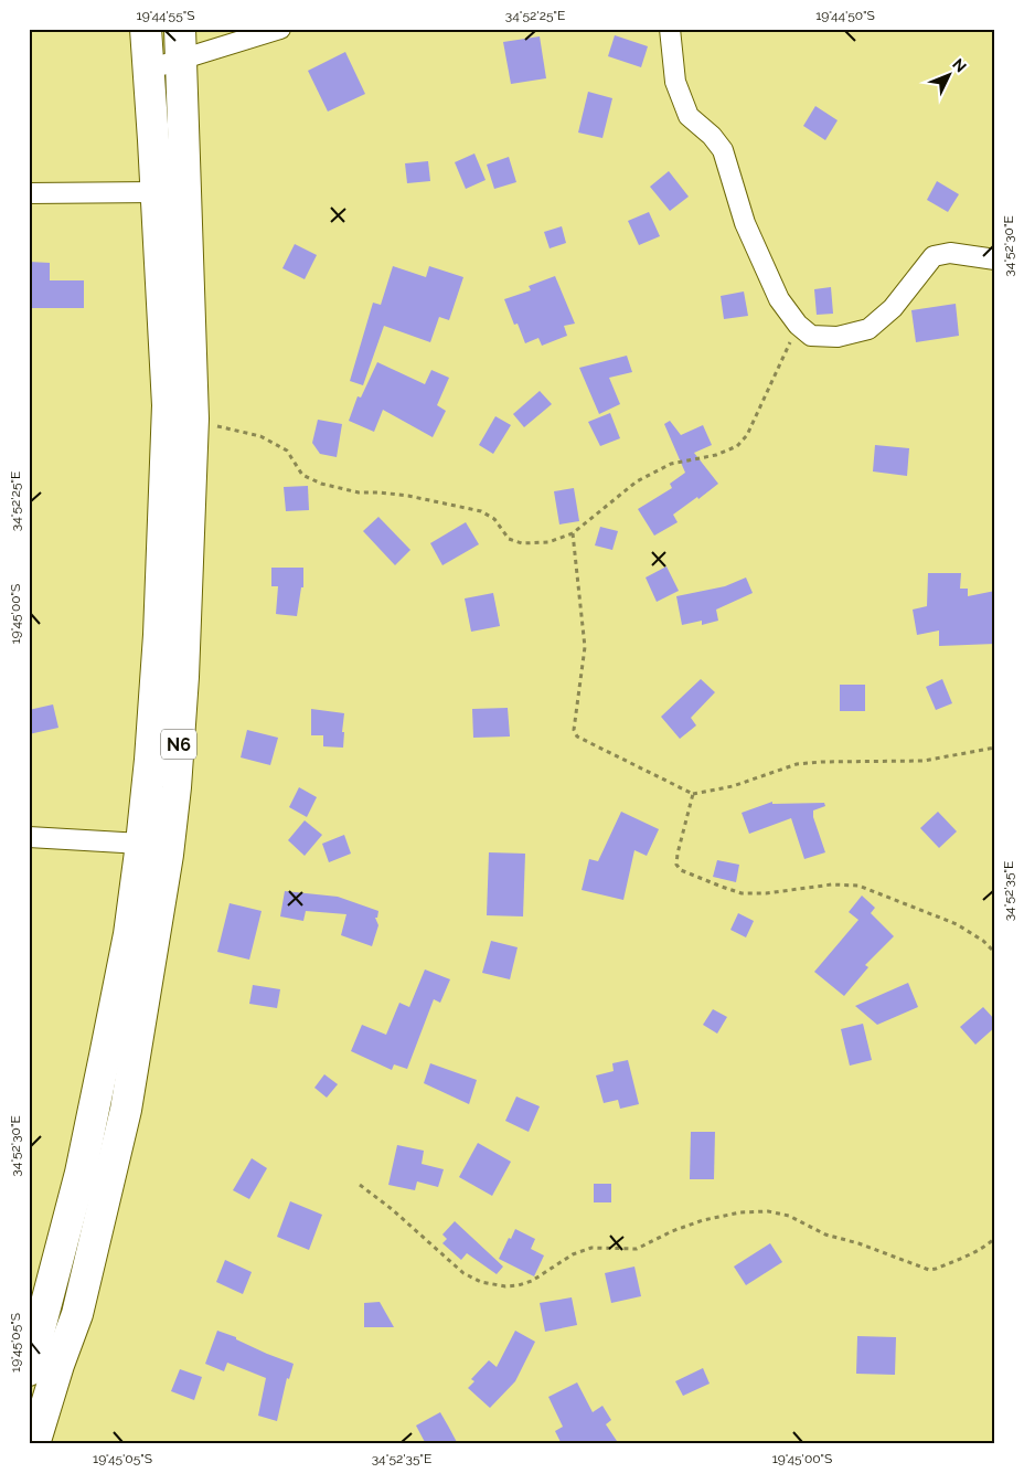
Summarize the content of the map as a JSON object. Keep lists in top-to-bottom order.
{
  "streets": {
    "highway": ["N6"]
  },
  "north": "top right",
  "coordinates": [
    "19°44'55\"S",
    "34°52'25\"E",
    "19°44'50\"S",
    "34°52'30\"E",
    "19°45'00\"S",
    "34°52'35\"E",
    "19°45'05\"S"
  ]
}
